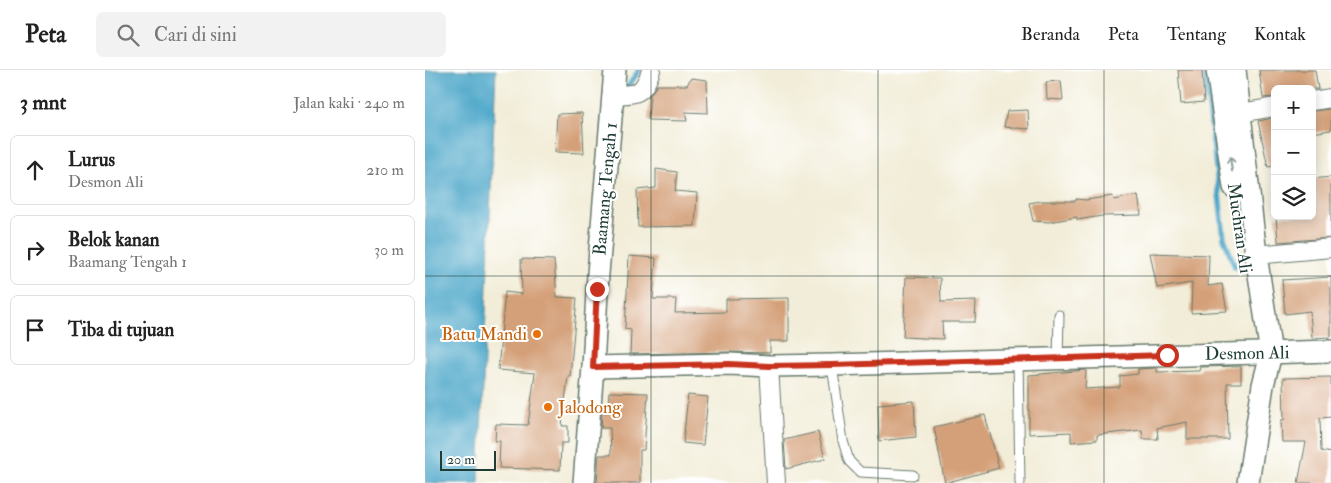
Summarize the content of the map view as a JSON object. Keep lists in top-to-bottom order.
{
  "streets": {
    "street": ["Baamang Tengah 1", "Muchran Ali", "Desmon Ali"]
  },
  "crossings": [
    ["Baamang Tengah 1", "Desmon Ali"],
    ["Muchran Ali", "Desmon Ali"]
  ],
  "places": ["Batu Mandi", "Jalodong"],
  "scale_bar": "20 m",
  "page": {
    "header": "Peta",
    "search": "Cari di sini",
    "nav": [
      "Beranda",
      "Peta",
      "Tentang",
      "Kontak"
    ],
    "heading": ["3 mnt", "Jalan kaki · 240 m"],
    "map_buttons": ["+", "−"],
    "list": [
      ["Lurus", "Desmon Ali", "210 m"],
      ["Belok kanan", "Baamang Tengah 1", "30 m"],
      "Tiba di tujuan"
    ],
    "scale": "20 m"
  }
}
